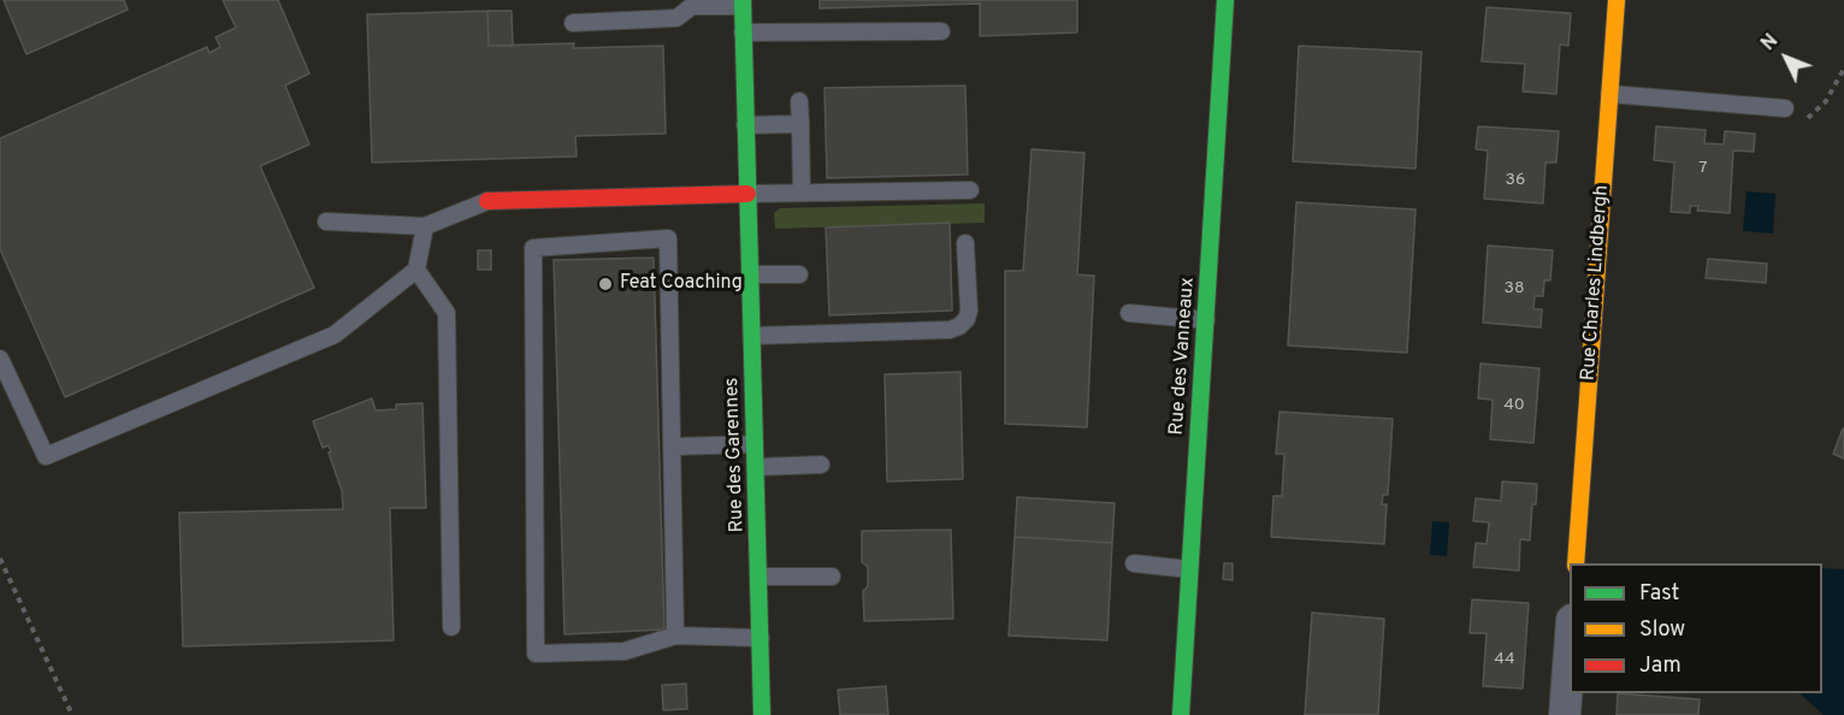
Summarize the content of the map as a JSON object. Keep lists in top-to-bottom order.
{
  "streets": {
    "street": ["Rue Charles Lindbergh", "Rue des Vanneaux", "Rue des Garennes"]
  },
  "places": ["Feat Coaching"],
  "house_numbers": [
    "7",
    "36",
    "38",
    "40",
    "44"
  ],
  "legend": ["Fast", "Slow", "Jam"],
  "north": "top left"
}
